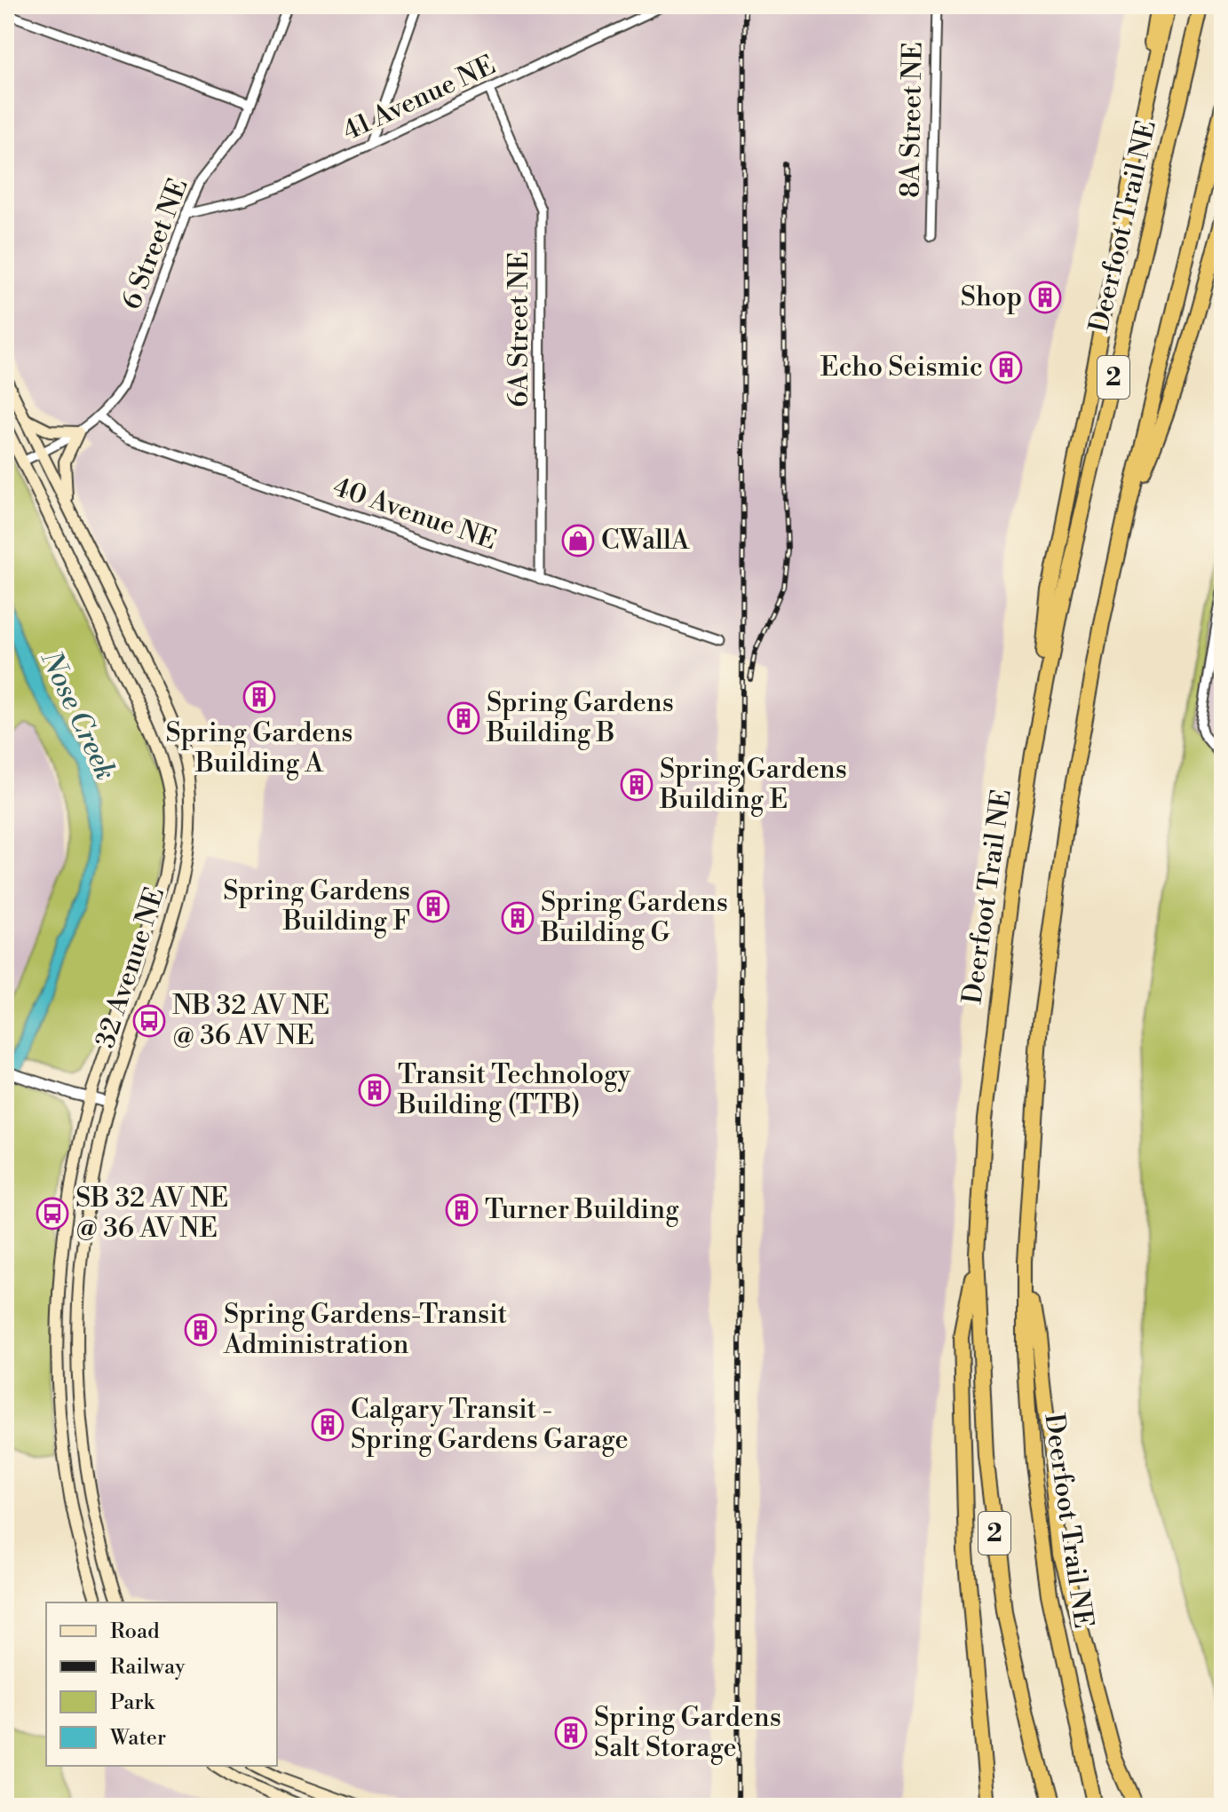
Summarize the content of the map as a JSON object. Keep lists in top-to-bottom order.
{
  "streets": {
    "highway": ["Deerfoot Trail NE", "2"],
    "main road": ["32 Avenue NE"],
    "street": [
      "41 Avenue NE",
      "8A Street NE",
      "6 Street NE",
      "6A Street NE",
      "40 Avenue NE"
    ]
  },
  "crossings": [
    ["41 Avenue NE", "6 Street NE"],
    ["41 Avenue NE", "6A Street NE"],
    ["6 Street NE", "40 Avenue NE"],
    ["6 Street NE", "32 Avenue NE"],
    ["6A Street NE", "40 Avenue NE"]
  ],
  "water": ["Nose Creek"],
  "places": {
    "building": [
      "Shop",
      "Echo Seismic",
      "Spring Gardens Building A",
      "Spring Gardens Building B",
      "Spring Gardens Building E",
      "Spring Gardens Building F",
      "Spring Gardens Building G",
      "Transit Technology Building (TTB)",
      "Turner Building",
      "Spring Gardens-Transit Administration",
      "Calgary Transit - Spring Gardens Garage",
      "Spring Gardens Salt Storage"
    ],
    "shop": ["CWallA"],
    "bus stop": ["NB 32 AV NE @ 36 AV NE", "SB 32 AV NE @ 36 AV NE"]
  },
  "legend": [
    "Road",
    "Railway",
    "Park",
    "Water"
  ]
}
